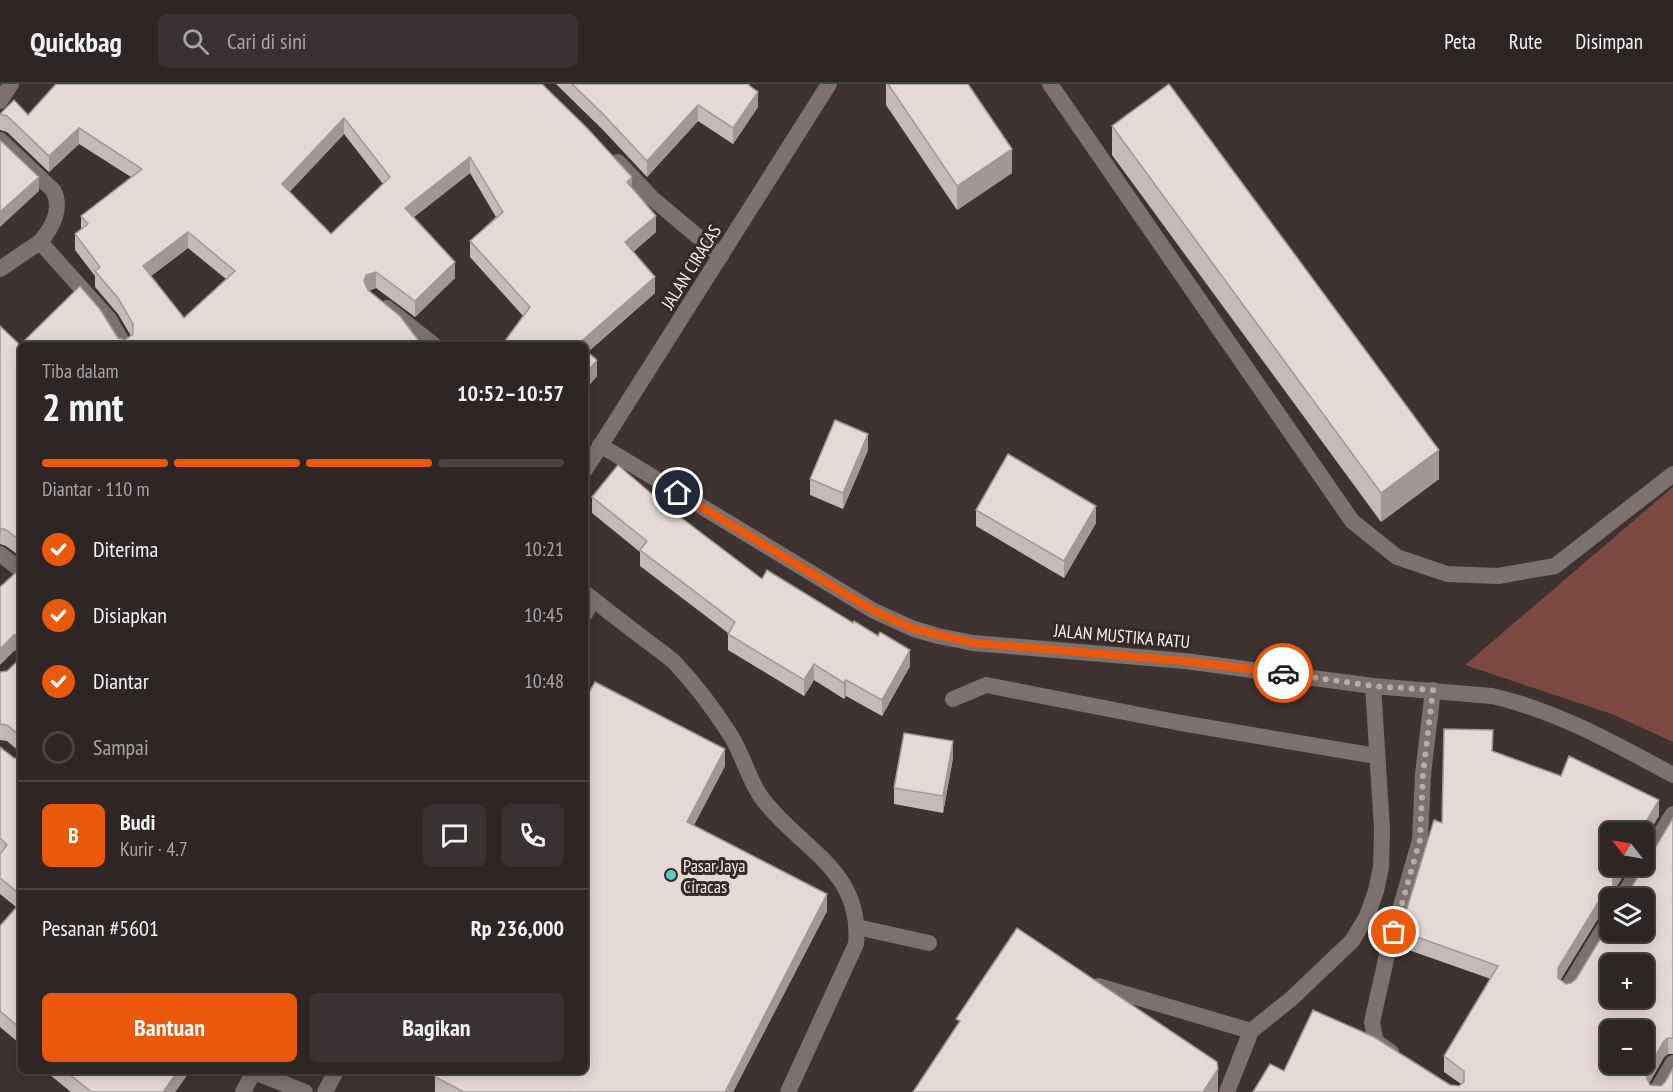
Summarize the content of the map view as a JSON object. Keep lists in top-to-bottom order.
{
  "streets": {
    "street": ["JALAN CIRACAS", "JALAN MUSTIKA RATU"]
  },
  "crossings": [
    ["JALAN CIRACAS", "JALAN MUSTIKA RATU"]
  ],
  "places": ["Pasar Jaya Ciracas"],
  "north": "top left",
  "page": {
    "header": "Quickbag",
    "search": "Cari di sini",
    "nav": ["Peta", "Rute", "Disimpan"],
    "heading": ["2 mnt", "Tiba dalam", "10:52–10:57"],
    "panel": [
      "Budi",
      "Kurir · 4.7",
      "Pesanan #5601",
      "Rp 236,000"
    ],
    "bar": "Diantar · 110 m",
    "list": [
      ["Diterima", "10:21"],
      ["Disiapkan", "10:45"],
      ["Diantar", "10:48"],
      "Sampai"
    ],
    "round": "B",
    "map_buttons": ["+", "−"],
    "buttons": ["Bantuan", "Bagikan"]
  }
}
